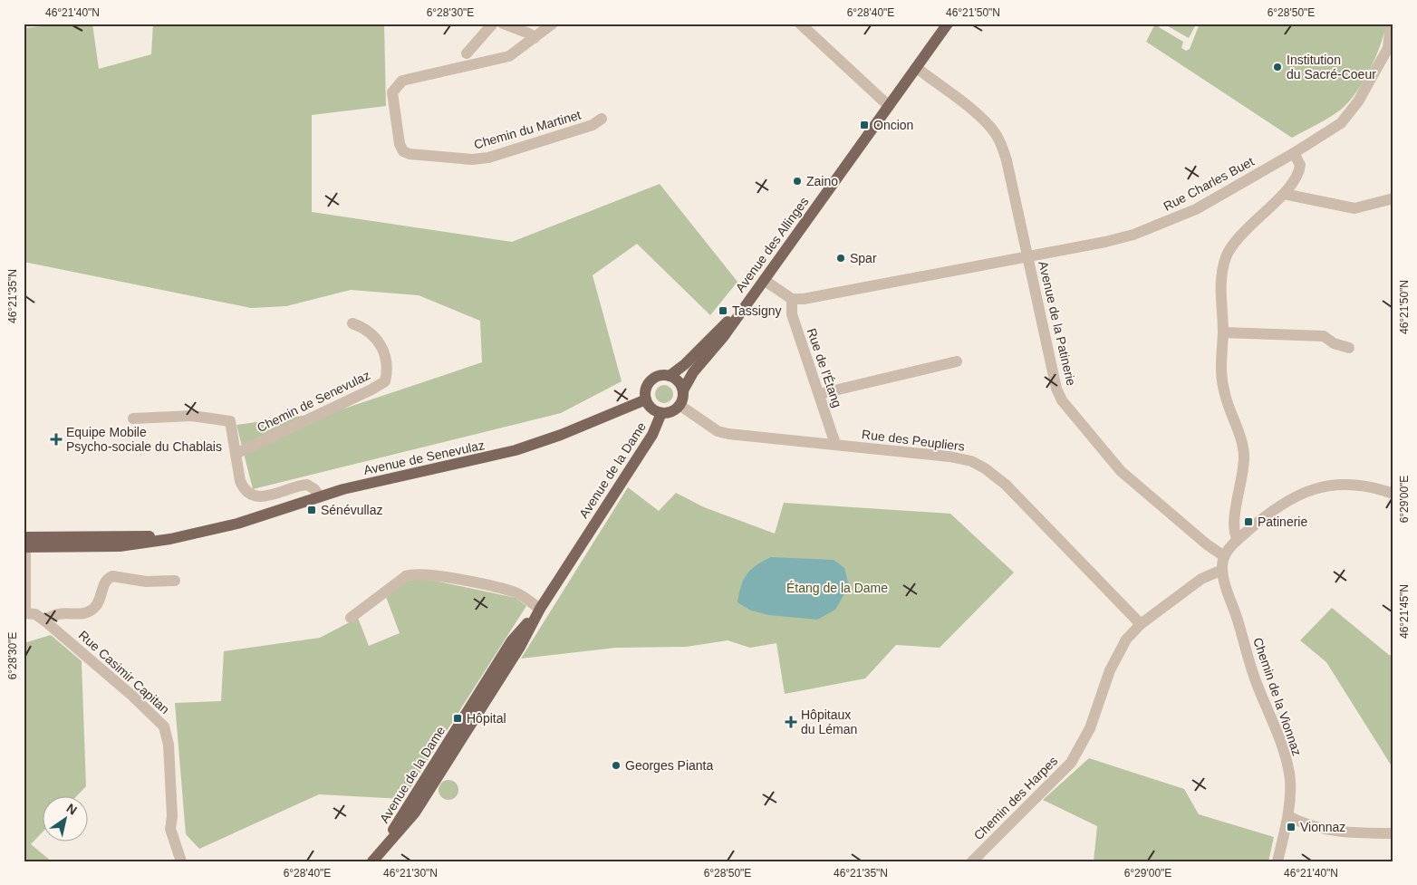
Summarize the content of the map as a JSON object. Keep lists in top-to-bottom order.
{
  "streets": {
    "main road": ["Avenue des Allinges", "Avenue de Senevulaz", "Avenue de la Dame"],
    "street": [
      "Chemin du Martinet",
      "Rue Charles Buet",
      "Avenue de la Patinerie",
      "Rue de l'Étang",
      "Chemin de Senevulaz",
      "Rue des Peupliers",
      "Rue Casimir Capitan",
      "Chemin de la Vionnaz",
      "Chemin des Harpes"
    ]
  },
  "crossings": [
    ["Rue Charles Buet", "Avenue de la Patinerie"],
    ["Rue Charles Buet", "Rue de l'Étang"],
    ["Avenue des Allinges", "Avenue de la Patinerie"],
    ["Avenue des Allinges", "Rue des Peupliers"],
    ["Avenue des Allinges", "Avenue de Senevulaz"],
    ["Avenue des Allinges", "Avenue de la Dame"],
    ["Rue de l'Étang", "Rue des Peupliers"],
    ["Rue des Peupliers", "Avenue de Senevulaz"],
    ["Rue des Peupliers", "Avenue de la Dame"],
    ["Rue des Peupliers", "Chemin des Harpes"],
    ["Avenue de Senevulaz", "Avenue de la Dame"],
    ["Avenue de Senevulaz", "Rue Casimir Capitan"],
    ["Chemin de la Vionnaz", "Chemin des Harpes"]
  ],
  "parks": ["Étang de la Dame"],
  "places": {
    "other": [
      "Institution du Sacré-Coeur",
      "Zaino",
      "Spar",
      "Georges Pianta"
    ],
    "transit": [
      "Oncion",
      "Tassigny",
      "Sénévullaz",
      "Patinerie",
      "Hôpital",
      "Vionnaz"
    ],
    "health": ["Equipe Mobile Psycho-sociale du Chablais", "Hôpitaux du Léman"]
  },
  "north": "top right",
  "coordinates": [
    "46°21'40\"N",
    "6°28'30\"E",
    "6°28'40\"E",
    "46°21'50\"N",
    "6°28'50\"E",
    "46°21'35\"N",
    "6°29'00\"E",
    "46°21'45\"N",
    "46°21'30\"N"
  ]
}
